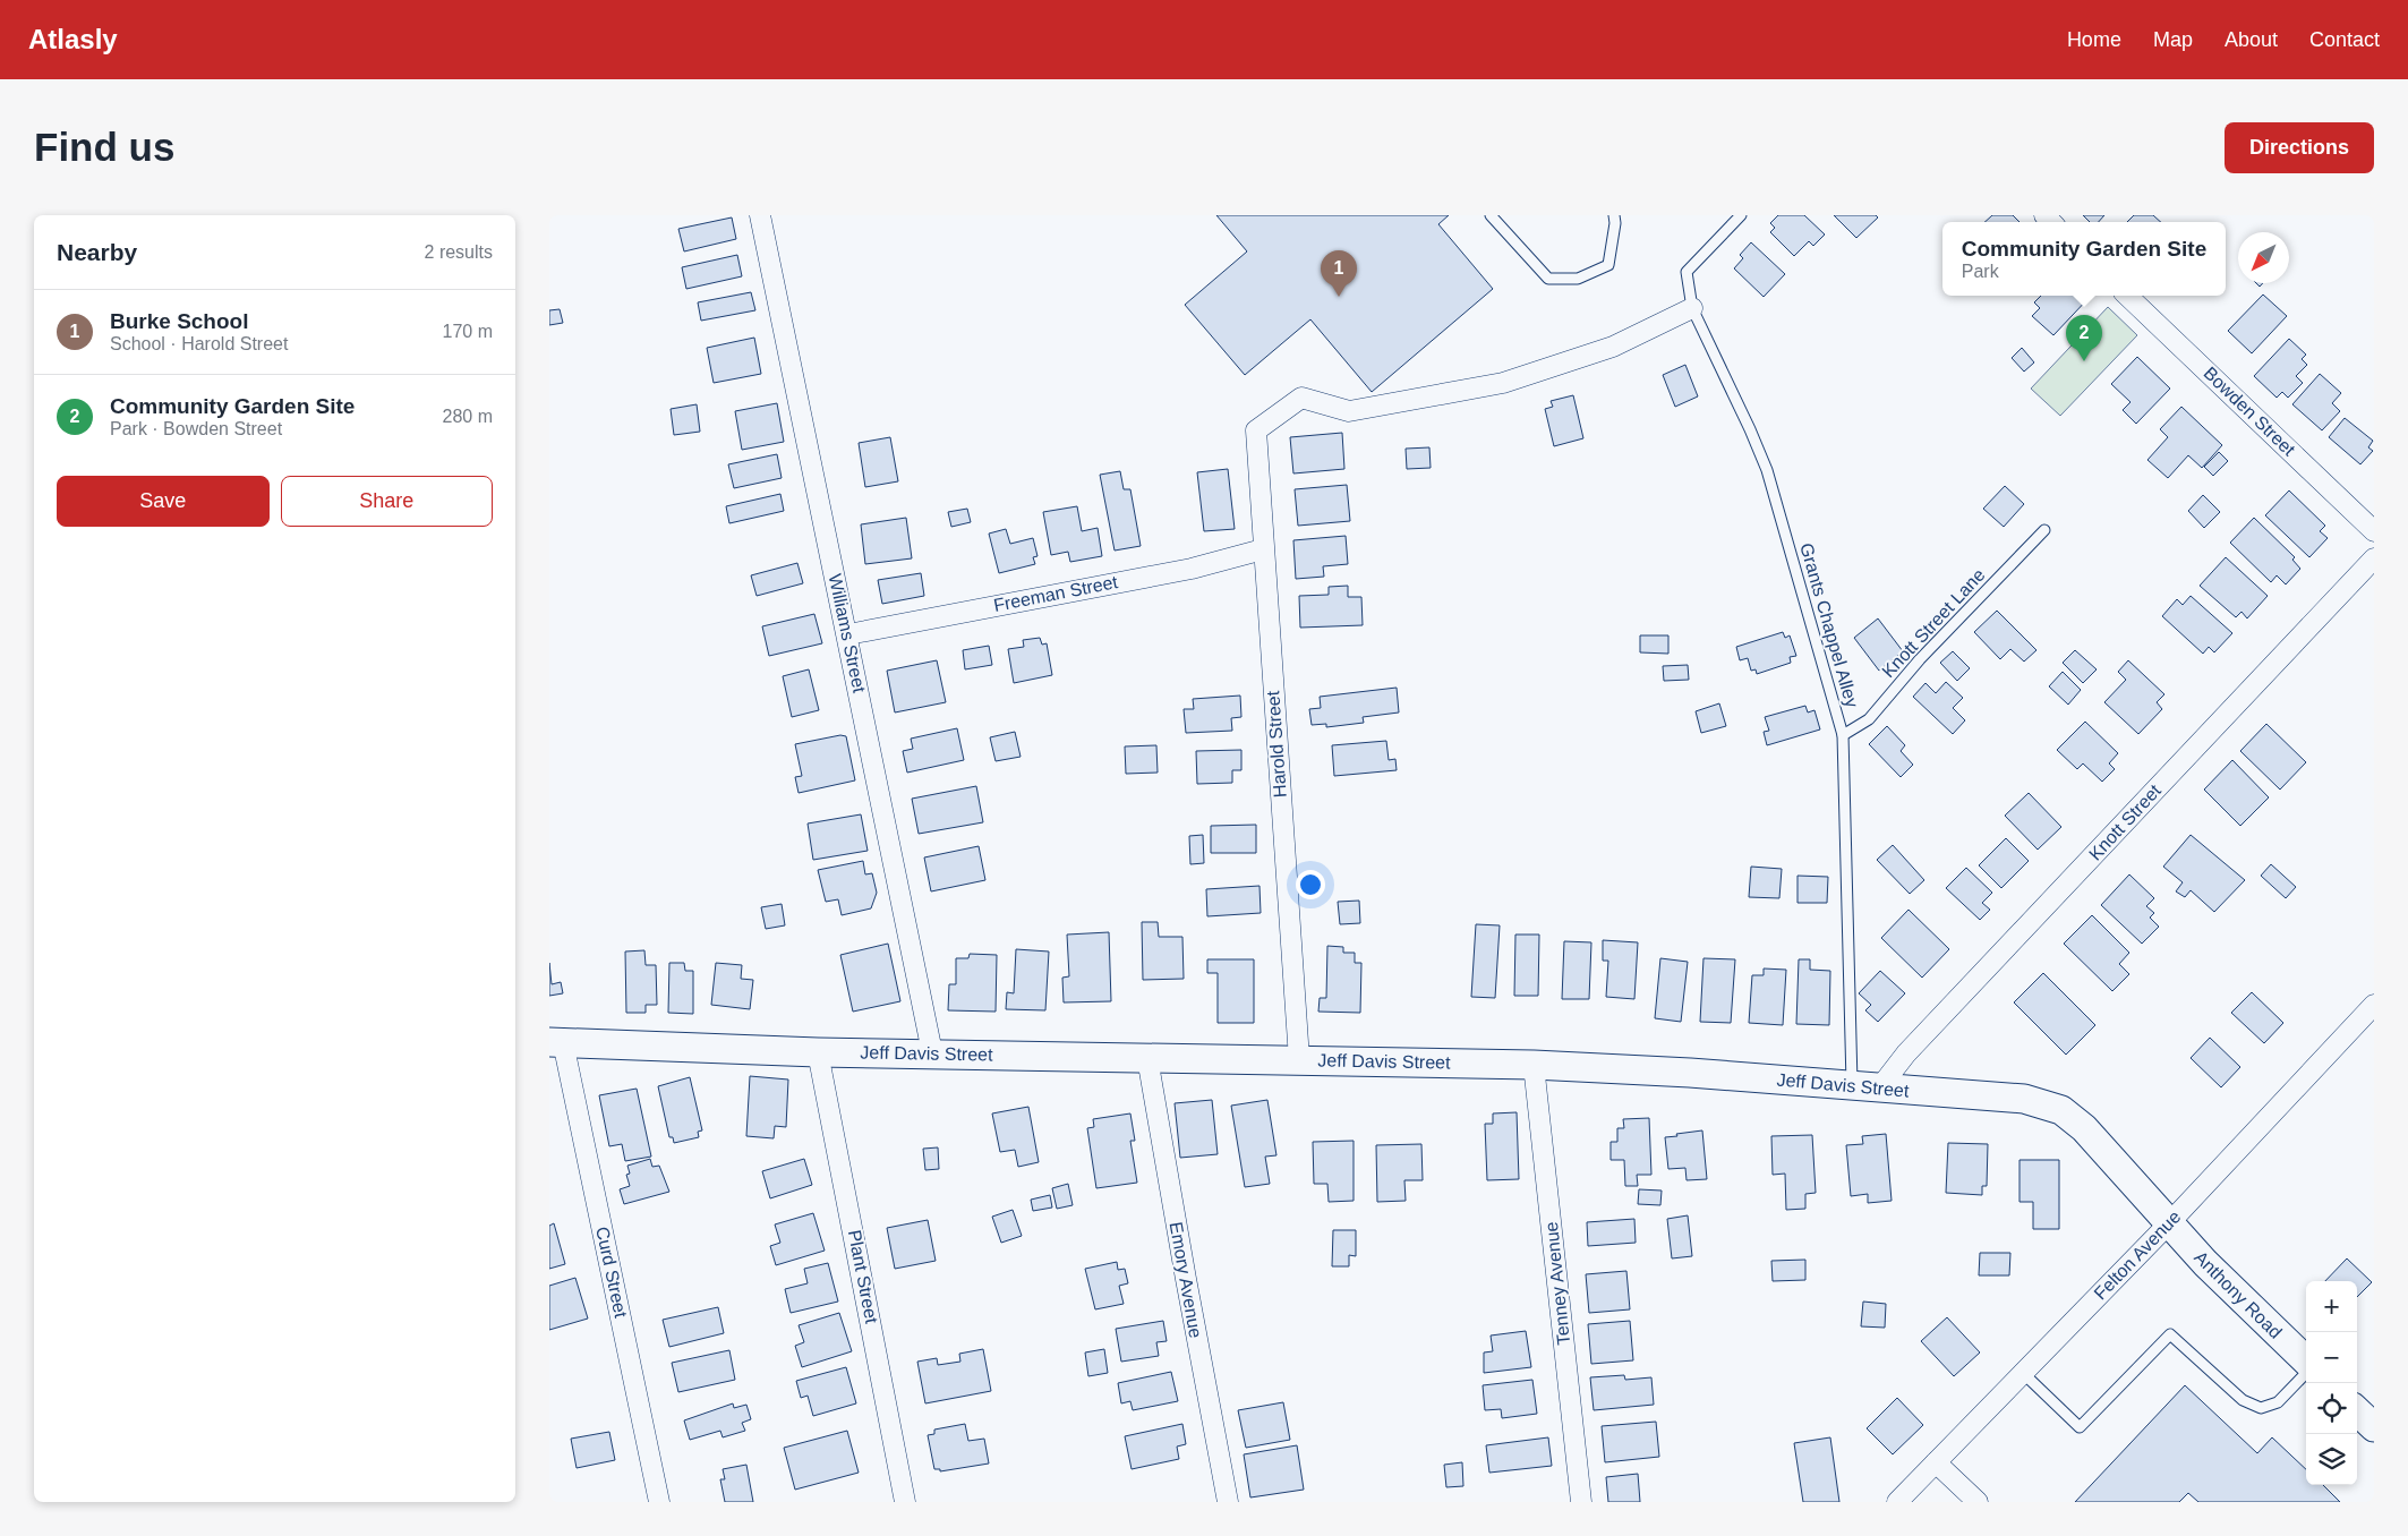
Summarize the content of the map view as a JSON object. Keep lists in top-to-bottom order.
{
  "streets": {
    "street": [
      "Bowden Street",
      "Freeman Street",
      "Williams Street",
      "Harold Street",
      "Knott Street",
      "Jeff Davis Street",
      "Felton Avenue",
      "Curd Street",
      "Plant Street",
      "Emory Avenue",
      "Tenney Avenue",
      "Anthony Road"
    ],
    "lane": ["Knott Street Lane", "Grants Chappel Alley"]
  },
  "crossings": [
    ["Freeman Street", "Williams Street"],
    ["Freeman Street", "Harold Street"],
    ["Knott Street Lane", "Grants Chappel Alley"],
    ["Grants Chappel Alley", "Harold Street"],
    ["Grants Chappel Alley", "Jeff Davis Street"],
    ["Williams Street", "Jeff Davis Street"],
    ["Harold Street", "Jeff Davis Street"],
    ["Knott Street", "Jeff Davis Street"],
    ["Jeff Davis Street", "Felton Avenue"],
    ["Jeff Davis Street", "Curd Street"],
    ["Jeff Davis Street", "Plant Street"],
    ["Jeff Davis Street", "Emory Avenue"],
    ["Jeff Davis Street", "Tenney Avenue"],
    ["Jeff Davis Street", "Anthony Road"],
    ["Felton Avenue", "Anthony Road"]
  ],
  "north": "bottom left",
  "page": {
    "header": "Atlasly",
    "nav": [
      "Home",
      "Map",
      "About",
      "Contact"
    ],
    "buttons": [
      "Directions",
      ["Save", "Share"]
    ],
    "title": "Find us",
    "heading": ["Nearby", "2 results"],
    "popup": ["Community Garden Site", "Park"],
    "pins": ["1", "2"],
    "list": [
      {
        "mark": "1",
        "name": "Burke School",
        "note": "School · Harold Street",
        "value": "170 m"
      },
      {
        "mark": "2",
        "name": "Community Garden Site",
        "note": "Park · Bowden Street",
        "value": "280 m"
      }
    ],
    "map_buttons": ["+", "−"]
  }
}
